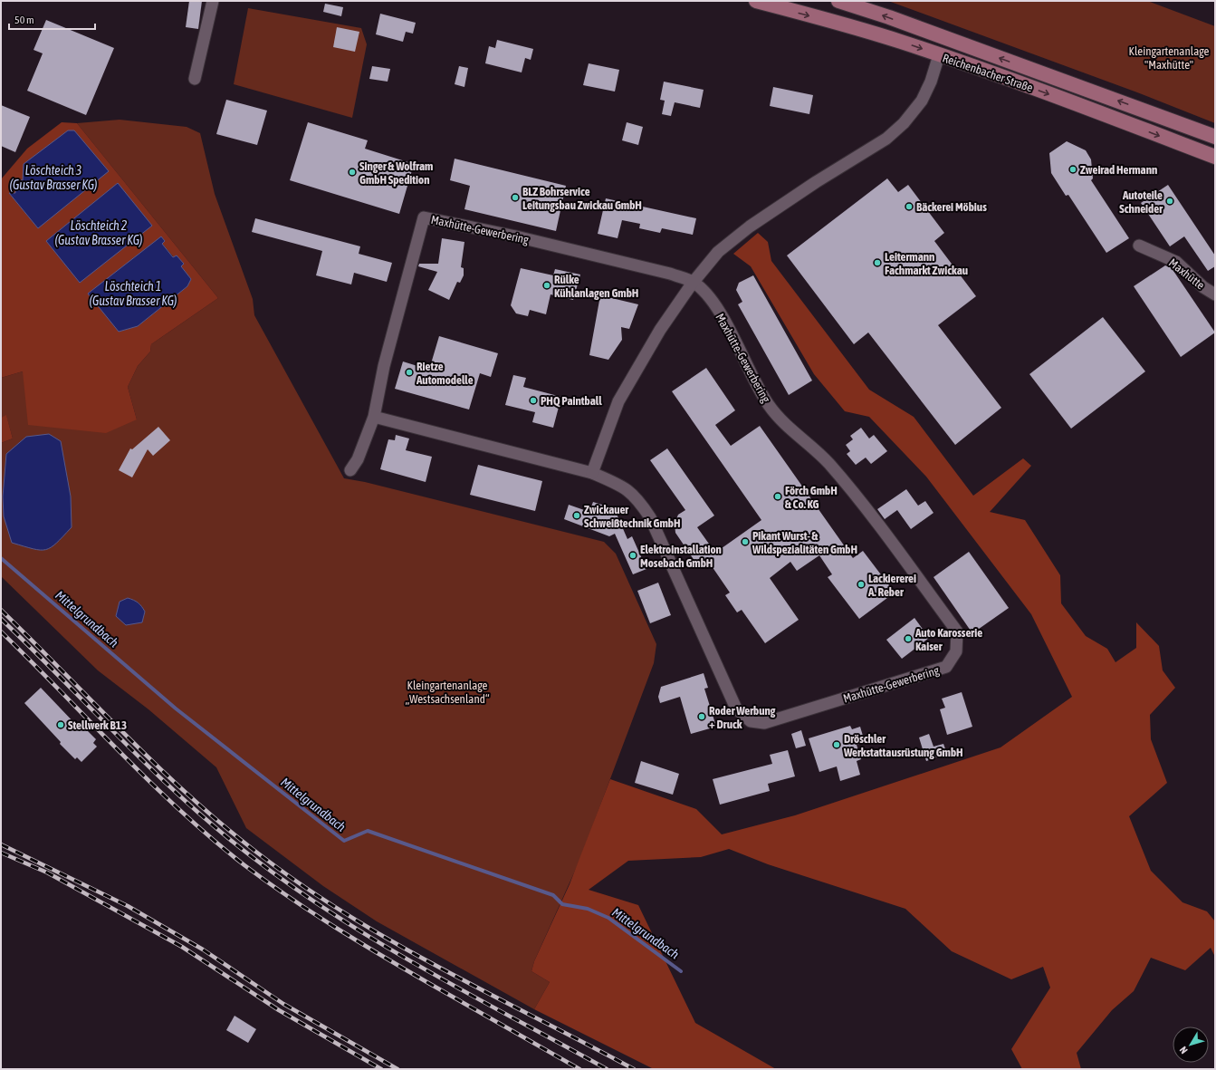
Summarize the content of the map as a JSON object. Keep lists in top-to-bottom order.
{
  "streets": {
    "main road": ["Reichenbacher Straße"],
    "street": ["Maxhütte-Gewerbering", "Maxhütte"]
  },
  "water": [
    "Löschteich 3 (Gustav Brasser KG)",
    "Löschteich 2 (Gustav Brasser KG)",
    "Löschteich 1 (Gustav Brasser KG)",
    "Mittelgrundbach"
  ],
  "parks": ["Kleingartenanlage \"Maxhütte\"", "Kleingartenanlage „Westsachsenland“"],
  "places": [
    "Zweirad Hermann",
    "Singer & Wolfram GmbH Spedition",
    "BLZ Bohrservice Leitungsbau Zwickau GmbH",
    "Autoteile Schneider",
    "Bäckerei Möbius",
    "Leitermann Fachmarkt Zwickau",
    "Rülke Kühlanlagen GmbH",
    "Rietze Automodelle",
    "PHQ Paintball",
    "Förch GmbH & Co. KG",
    "Zwickauer Schweißtechnik GmbH",
    "Pikant Wurst- & Wildspezialitäten GmbH",
    "Elektroinstallation Mosebach GmbH",
    "Lackiererei A. Reber",
    "Auto Karosserie Kaiser",
    "Roder Werbung + Druck",
    "Stellwerk B13",
    "Dröschler Werkstattausrüstung GmbH"
  ],
  "scale_bar": "50 m",
  "north": "bottom left"
}
